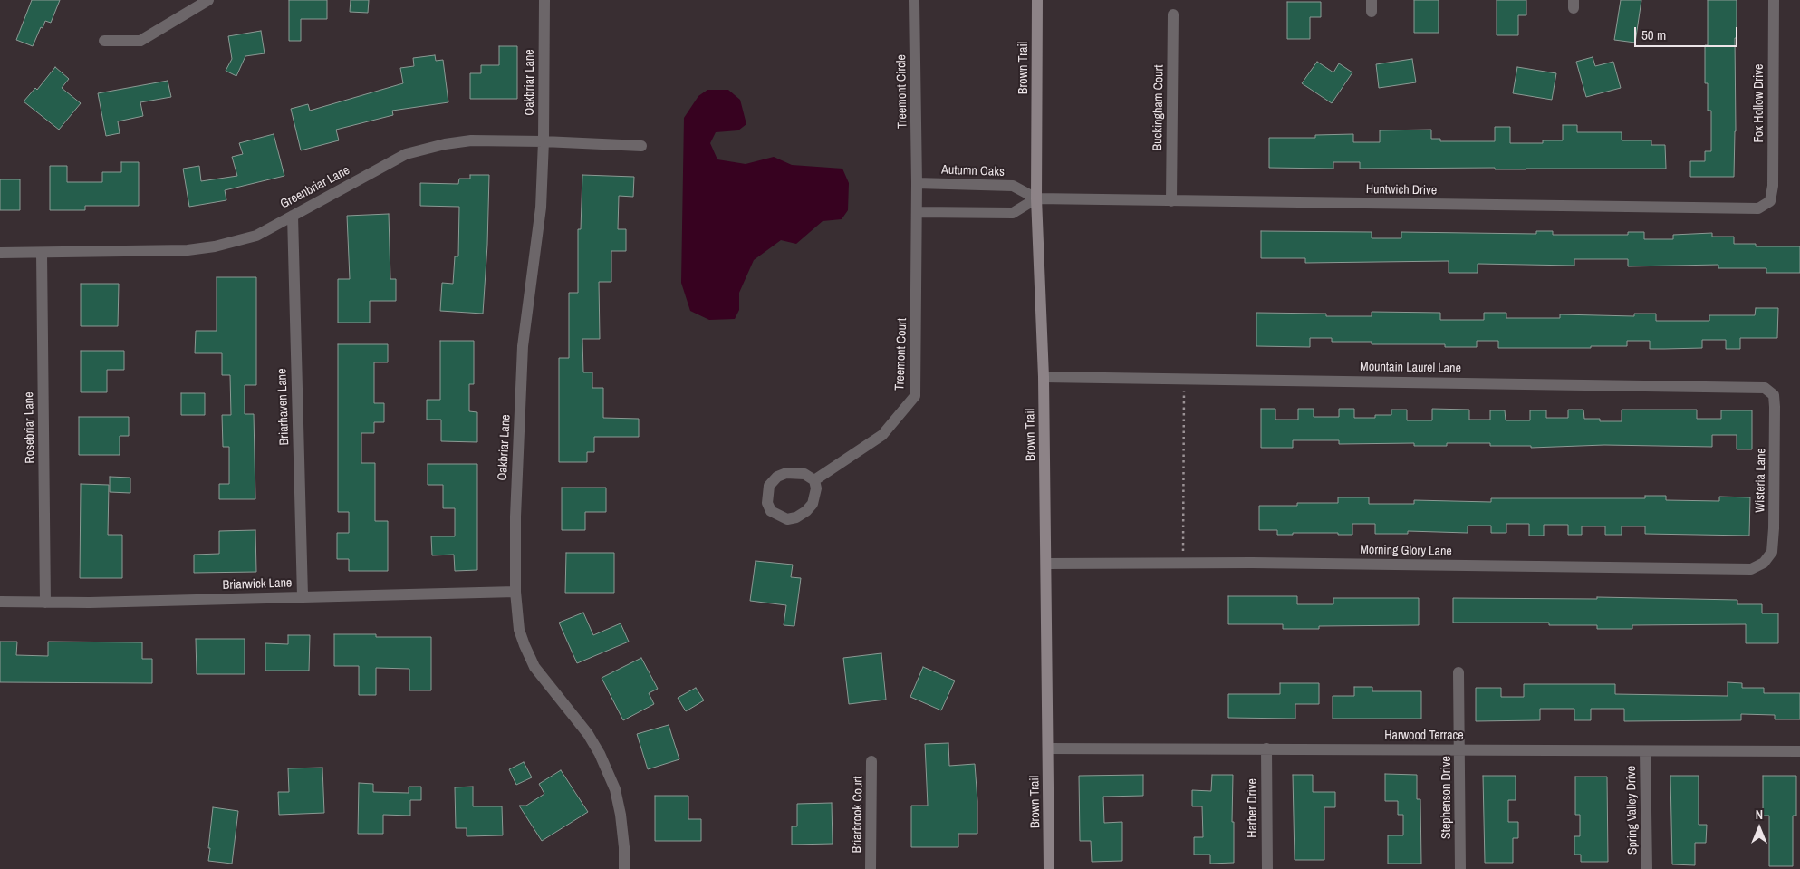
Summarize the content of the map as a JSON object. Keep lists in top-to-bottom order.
{
  "streets": {
    "street": [
      "Brown Trail",
      "Oakbriar Lane",
      "Treemont Circle",
      "Fox Hollow Drive",
      "Buckingham Court",
      "Autumn Oaks",
      "Greenbriar Lane",
      "Huntwich Drive",
      "Treemont Court",
      "Mountain Laurel Lane",
      "Briarhaven Lane",
      "Rosebriar Lane",
      "Wisteria Lane",
      "Morning Glory Lane",
      "Briarwick Lane",
      "Harwood Terrace",
      "Stephenson Drive",
      "Harber Drive",
      "Spring Valley Drive",
      "Briarbrook Court"
    ]
  },
  "crossings": [
    ["Brown Trail", "Autumn Oaks"],
    ["Brown Trail", "Huntwich Drive"],
    ["Brown Trail", "Mountain Laurel Lane"],
    ["Brown Trail", "Morning Glory Lane"],
    ["Brown Trail", "Harwood Terrace"],
    ["Oakbriar Lane", "Greenbriar Lane"],
    ["Oakbriar Lane", "Briarwick Lane"],
    ["Treemont Circle", "Autumn Oaks"],
    ["Treemont Circle", "Treemont Court"],
    ["Fox Hollow Drive", "Huntwich Drive"],
    ["Buckingham Court", "Huntwich Drive"],
    ["Autumn Oaks", "Huntwich Drive"],
    ["Autumn Oaks", "Treemont Court"],
    ["Greenbriar Lane", "Briarhaven Lane"],
    ["Greenbriar Lane", "Rosebriar Lane"],
    ["Mountain Laurel Lane", "Wisteria Lane"],
    ["Briarhaven Lane", "Briarwick Lane"],
    ["Rosebriar Lane", "Briarwick Lane"],
    ["Wisteria Lane", "Morning Glory Lane"],
    ["Harwood Terrace", "Stephenson Drive"],
    ["Harwood Terrace", "Harber Drive"],
    ["Harwood Terrace", "Spring Valley Drive"]
  ],
  "scale_bar": "50 m",
  "north": "top"
}
